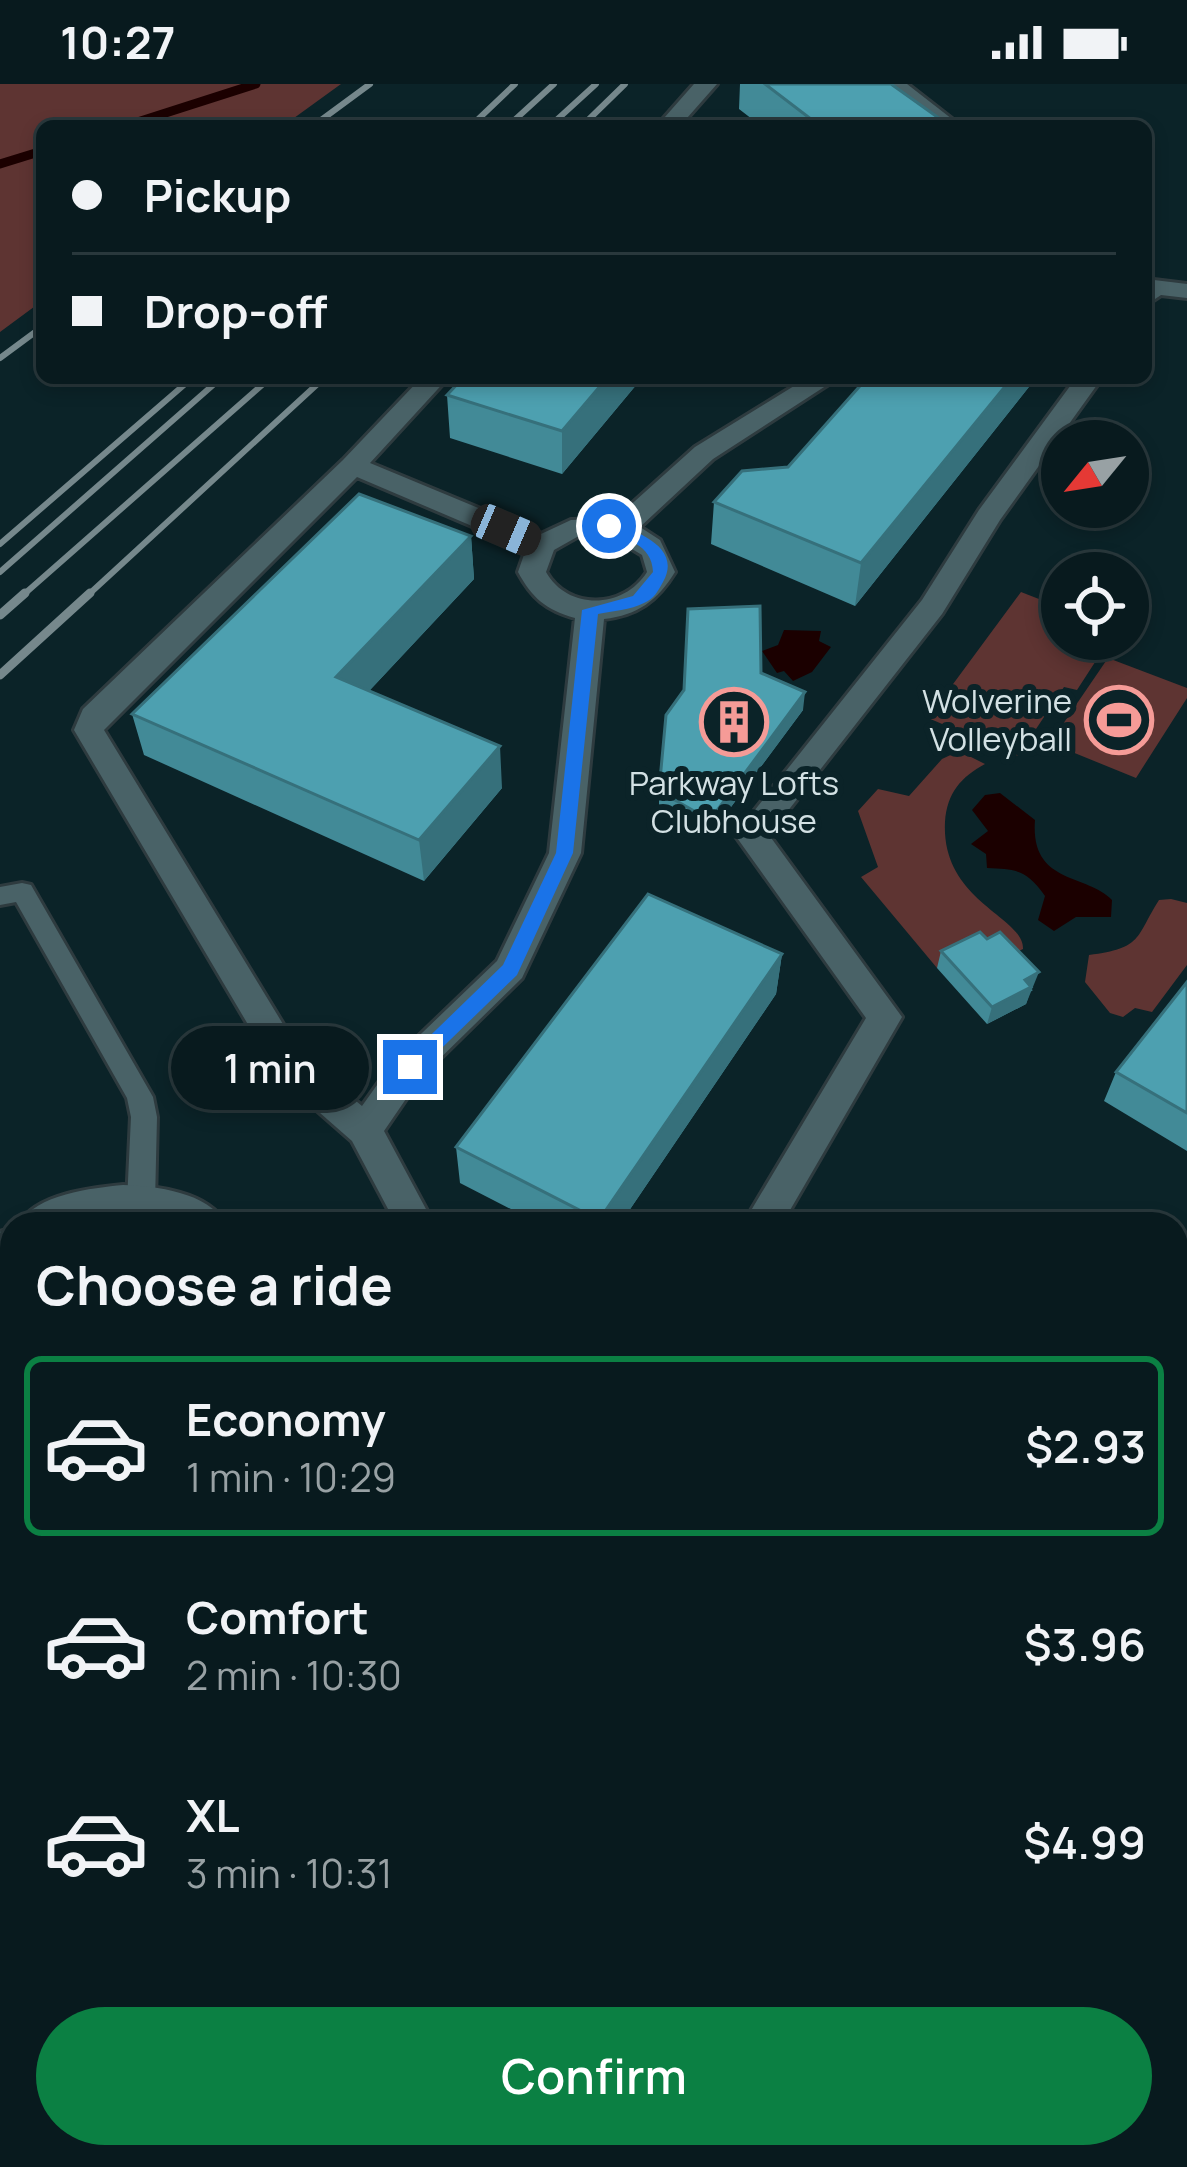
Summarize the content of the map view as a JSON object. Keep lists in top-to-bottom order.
{
  "places": {
    "sports": ["Wolverine Volleyball"],
    "building": ["Parkway Lofts Clubhouse"]
  },
  "north": "bottom left",
  "page": {
    "status": "10:27",
    "banner": ["Pickup", "Drop-off"],
    "bubble": "1 min",
    "heading": "Choose a ride",
    "list": [
      {
        "name": "Economy",
        "note": "1 min · 10:29",
        "value": "$2.93"
      },
      {
        "name": "Comfort",
        "note": "2 min · 10:30",
        "value": "$3.96"
      },
      {
        "name": "XL",
        "note": "3 min · 10:31",
        "value": "$4.99"
      }
    ],
    "buttons": "Confirm"
  }
}
